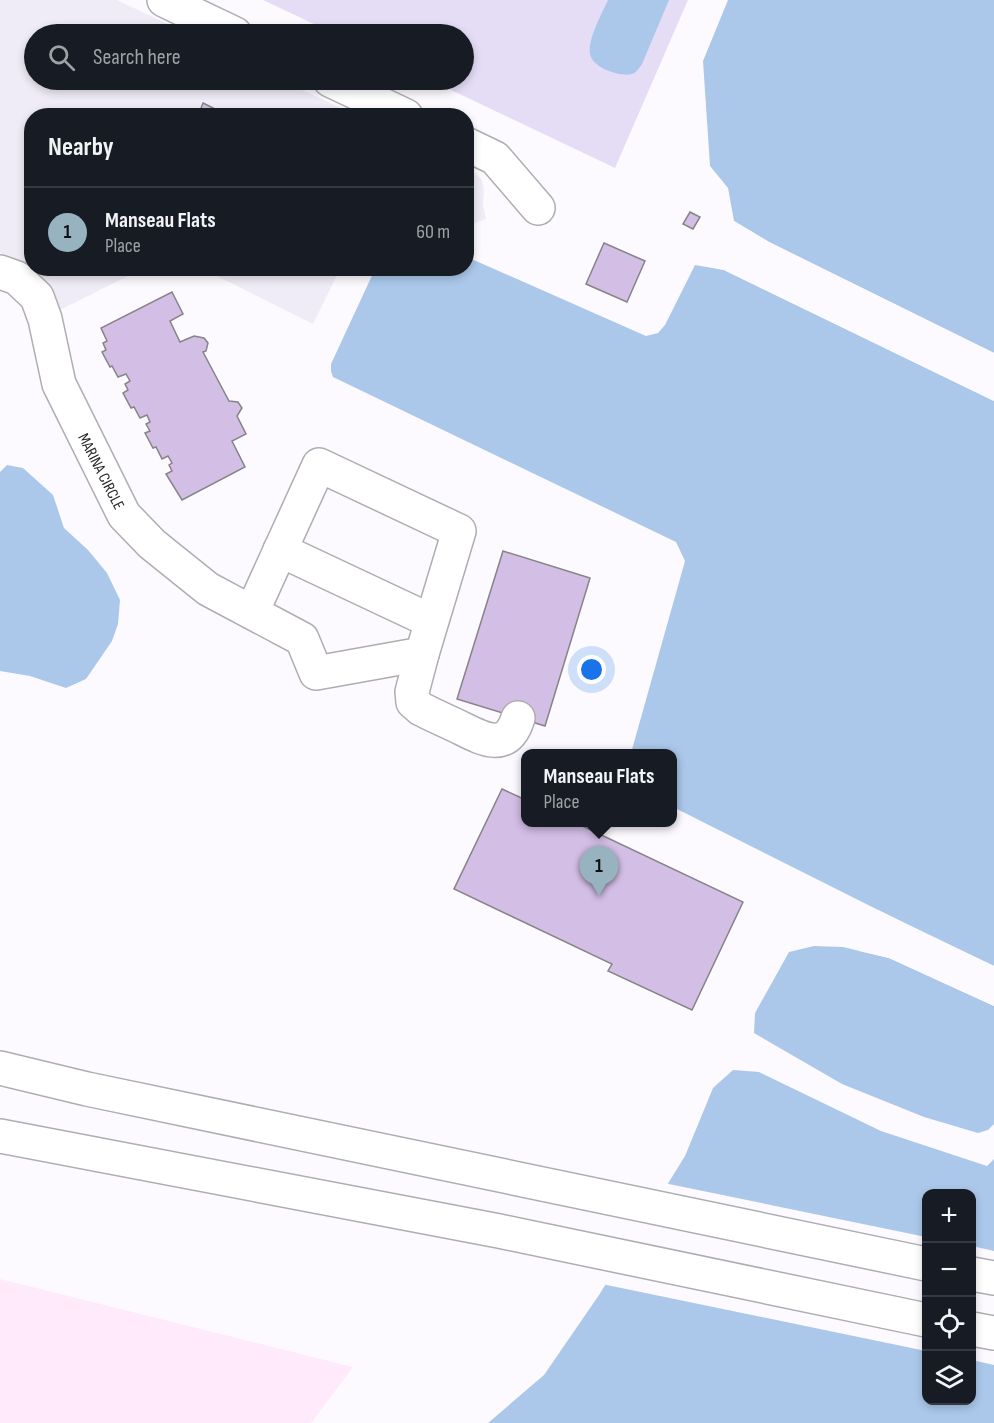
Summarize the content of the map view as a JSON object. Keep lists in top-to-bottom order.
{
  "streets": {
    "main road": ["MARINA CIRCLE"]
  },
  "page": {
    "search": "Search here",
    "heading": "Nearby",
    "list": [
      {
        "mark": "1",
        "name": "Manseau Flats",
        "note": "Place",
        "value": "60 m"
      }
    ],
    "popup": ["Manseau Flats", "Place"],
    "pins": "1",
    "map_buttons": ["+", "−"]
  }
}
